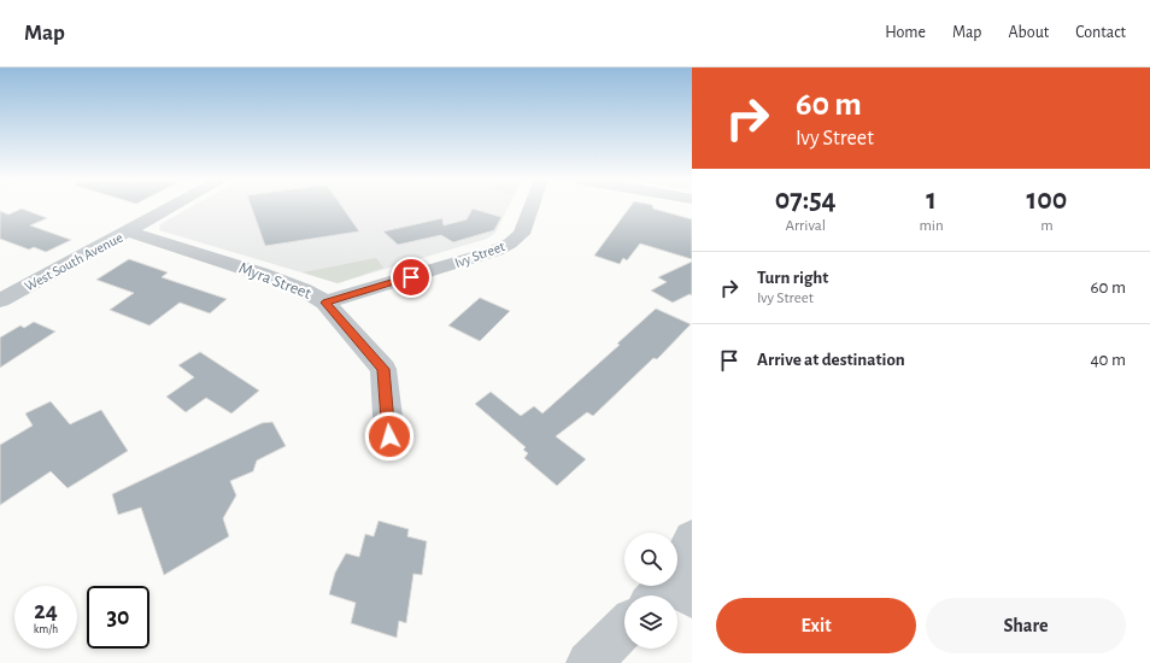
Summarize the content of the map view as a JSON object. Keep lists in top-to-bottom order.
{
  "streets": {
    "street": ["Ivy Street", "West South Avenue", "Myra Street"]
  },
  "crossings": [
    ["Ivy Street", "Myra Street"],
    ["West South Avenue", "Myra Street"]
  ],
  "page": {
    "header": "Map",
    "nav": [
      "Home",
      "Map",
      "About",
      "Contact"
    ],
    "turn": ["60 m", "Ivy Street"],
    "eta": [
      "07:54",
      "Arrival",
      "1",
      "min",
      "100",
      "m"
    ],
    "list": [
      {
        "name": "Turn right",
        "note": "Ivy Street",
        "value": "60 m"
      },
      {
        "name": "Arrive at destination",
        "value": "40 m"
      }
    ],
    "speed": "24 km/h",
    "limit": "30",
    "buttons": ["Exit", "Share"]
  }
}
